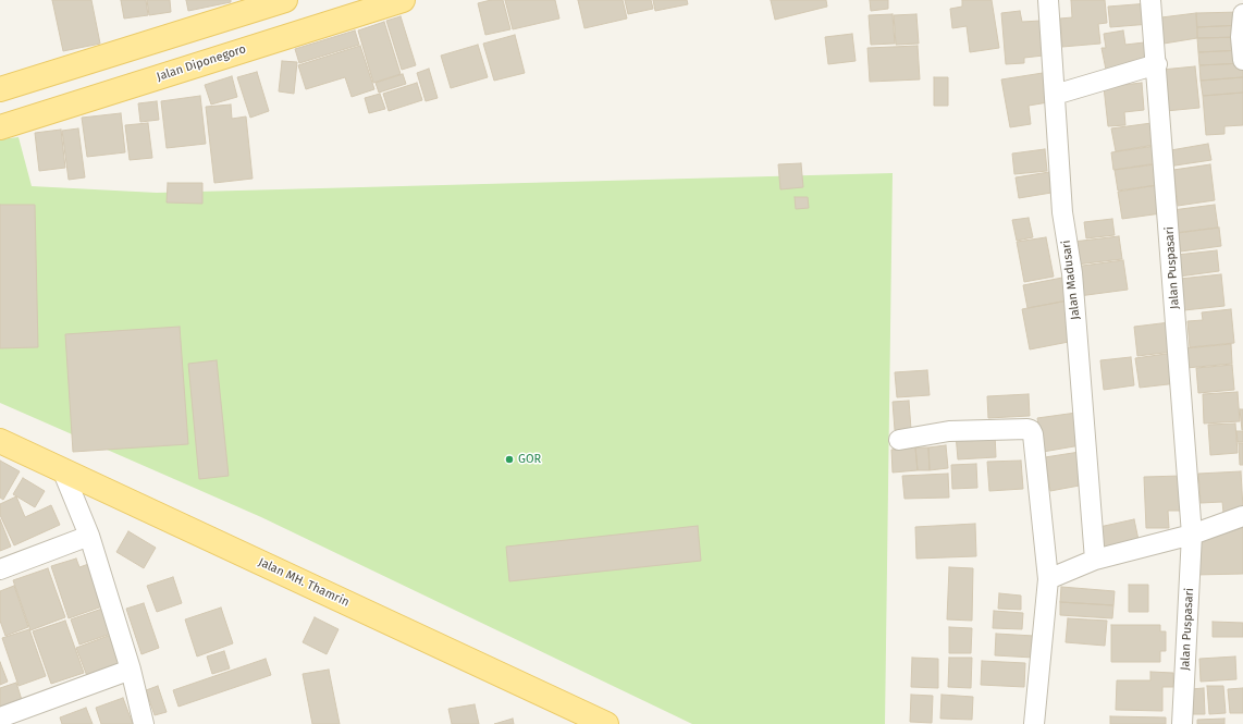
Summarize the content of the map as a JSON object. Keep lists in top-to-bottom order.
{
  "streets": {
    "main road": ["Jalan Diponegoro", "Jalan MH. Thamrin"],
    "street": ["Jalan Puspasari", "Jalan Madusari"]
  },
  "places": ["GOR"]
}
